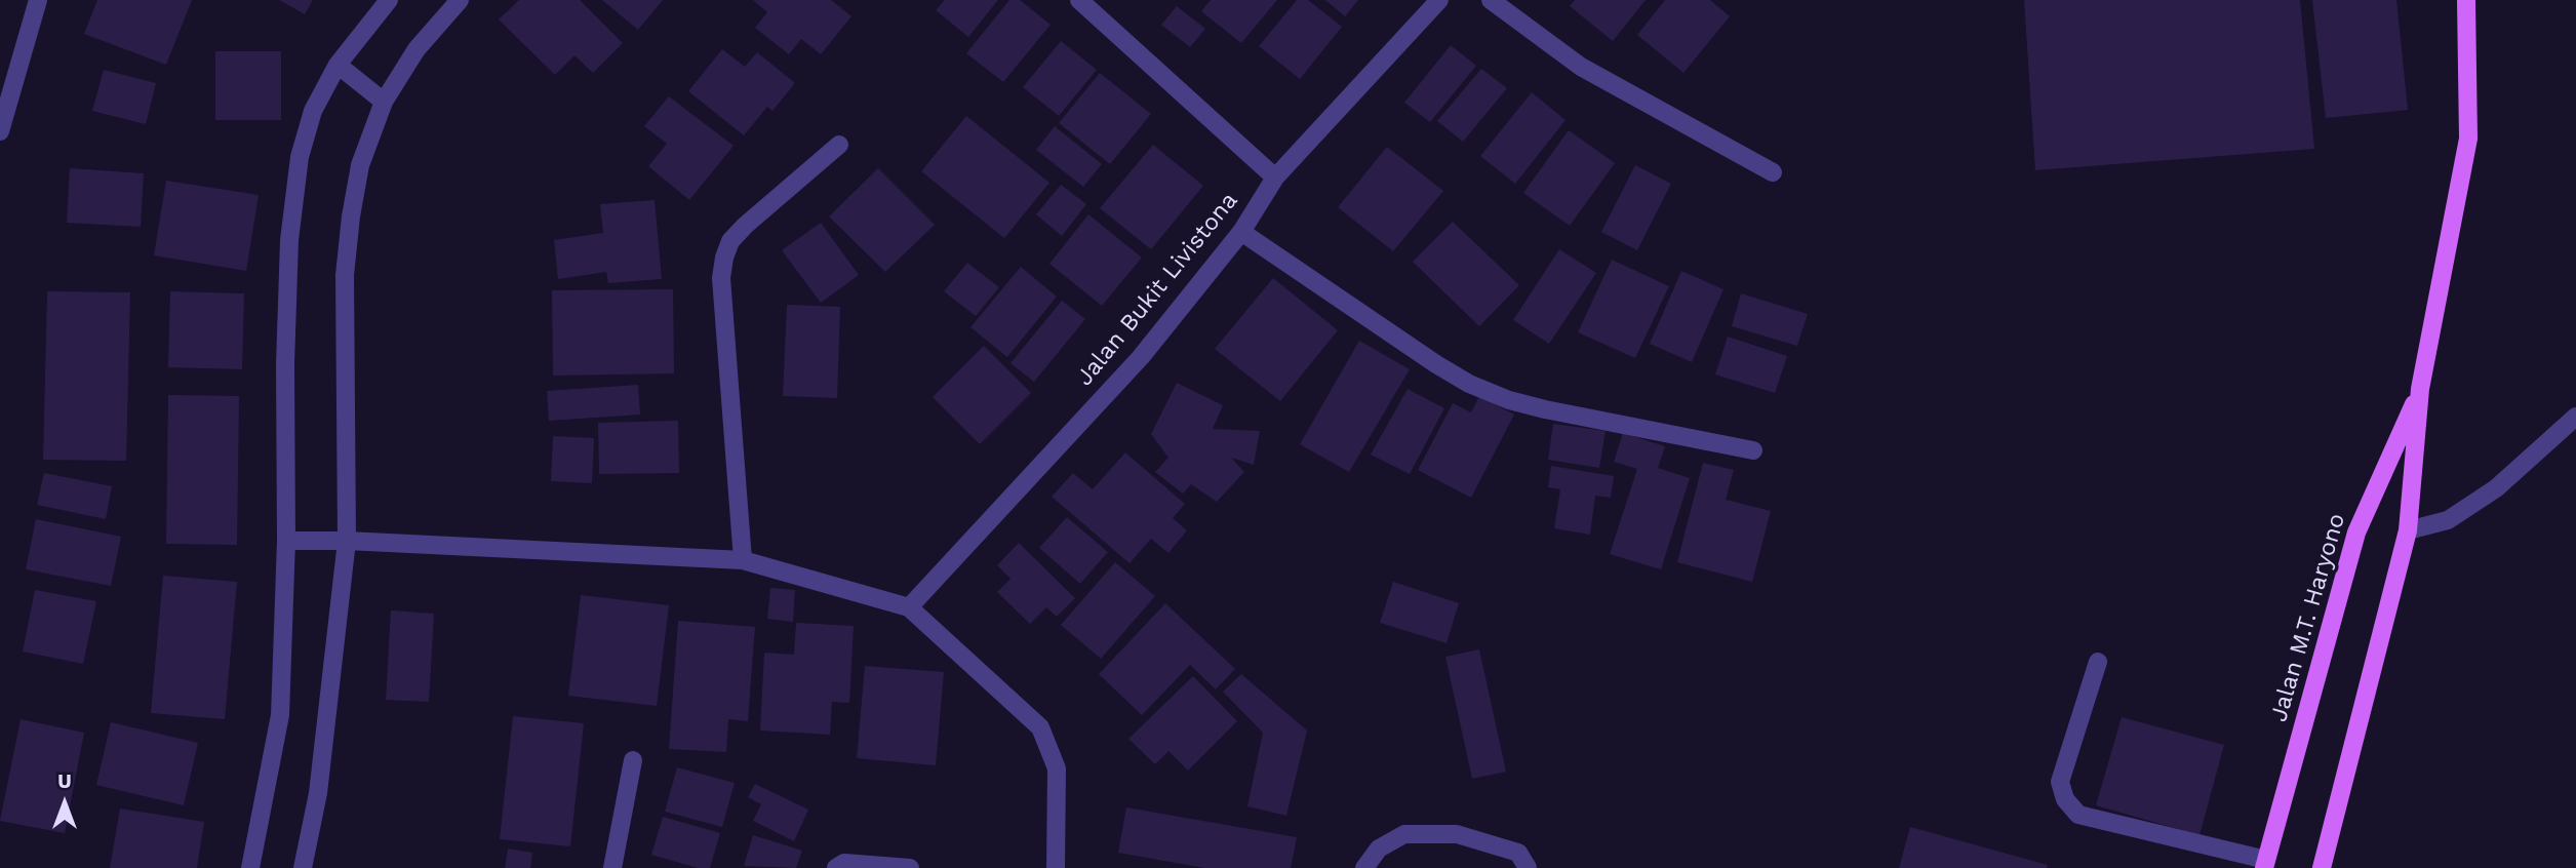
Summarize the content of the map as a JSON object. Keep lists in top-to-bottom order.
{
  "streets": {
    "main road": ["Jalan M.T. Haryono"],
    "street": ["Jalan Bukit Livistona"]
  },
  "north": "top"
}
